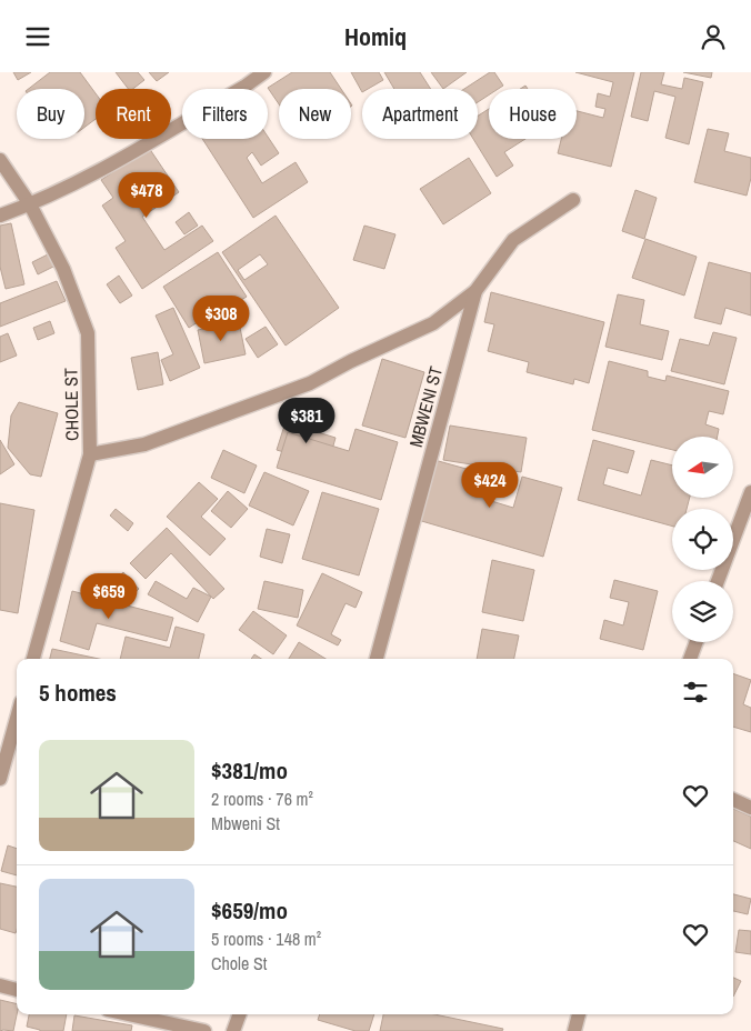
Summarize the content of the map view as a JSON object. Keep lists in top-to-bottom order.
{
  "streets": {
    "street": ["CHOLE ST", "MBWENI ST"]
  },
  "north": "left",
  "page": {
    "header": "Homiq",
    "chip": [
      "Buy",
      "Rent",
      "Filters",
      "New",
      "Apartment",
      "House"
    ],
    "price": [
      "$478",
      "$308",
      "$381",
      "$424",
      "$659"
    ],
    "heading": "5 homes",
    "list": [
      {
        "name": "$381/mo",
        "note": "2 rooms · 76 m² · Mbweni St"
      },
      {
        "name": "$659/mo",
        "note": "5 rooms · 148 m² · Chole St"
      }
    ]
  }
}
